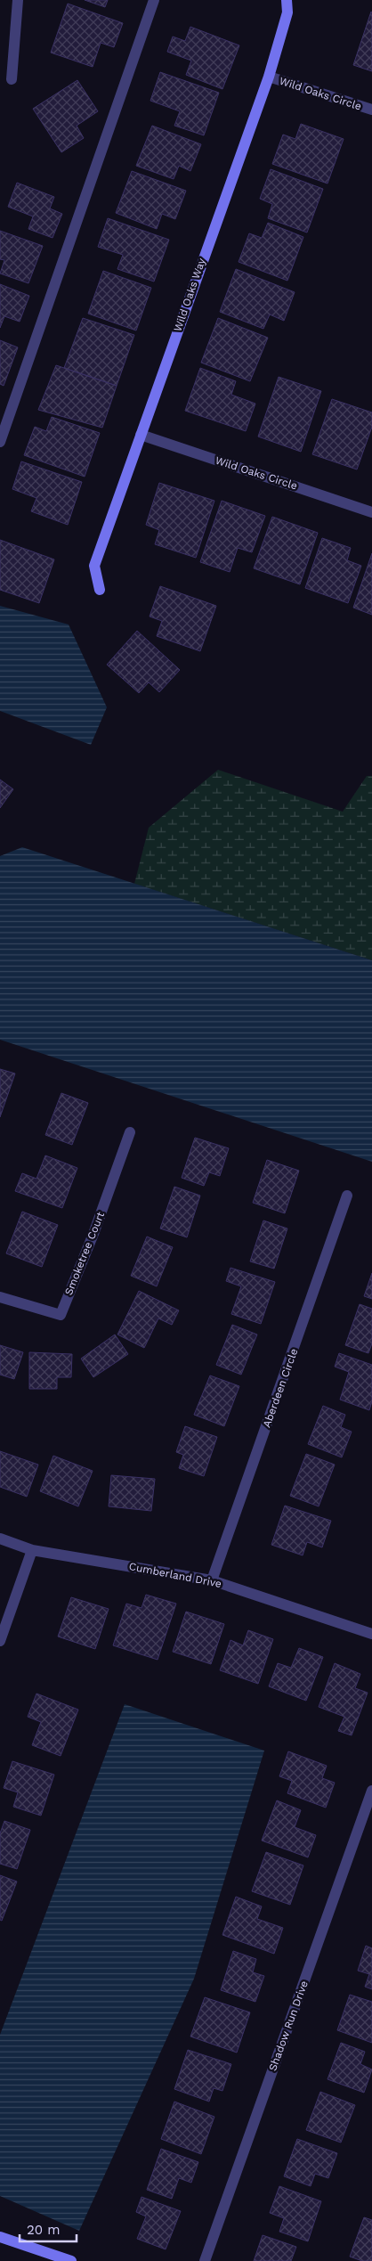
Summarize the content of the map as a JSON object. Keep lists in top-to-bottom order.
{
  "streets": {
    "street": [
      "Wild Oaks Circle",
      "Wild Oaks Way",
      "Smoketree Court",
      "Aberdeen Circle",
      "Cumberland Drive",
      "Shadow Run Drive"
    ]
  },
  "crossings": [
    ["Wild Oaks Circle", "Wild Oaks Way"],
    ["Aberdeen Circle", "Cumberland Drive"]
  ],
  "scale_bar": "20 m"
}
